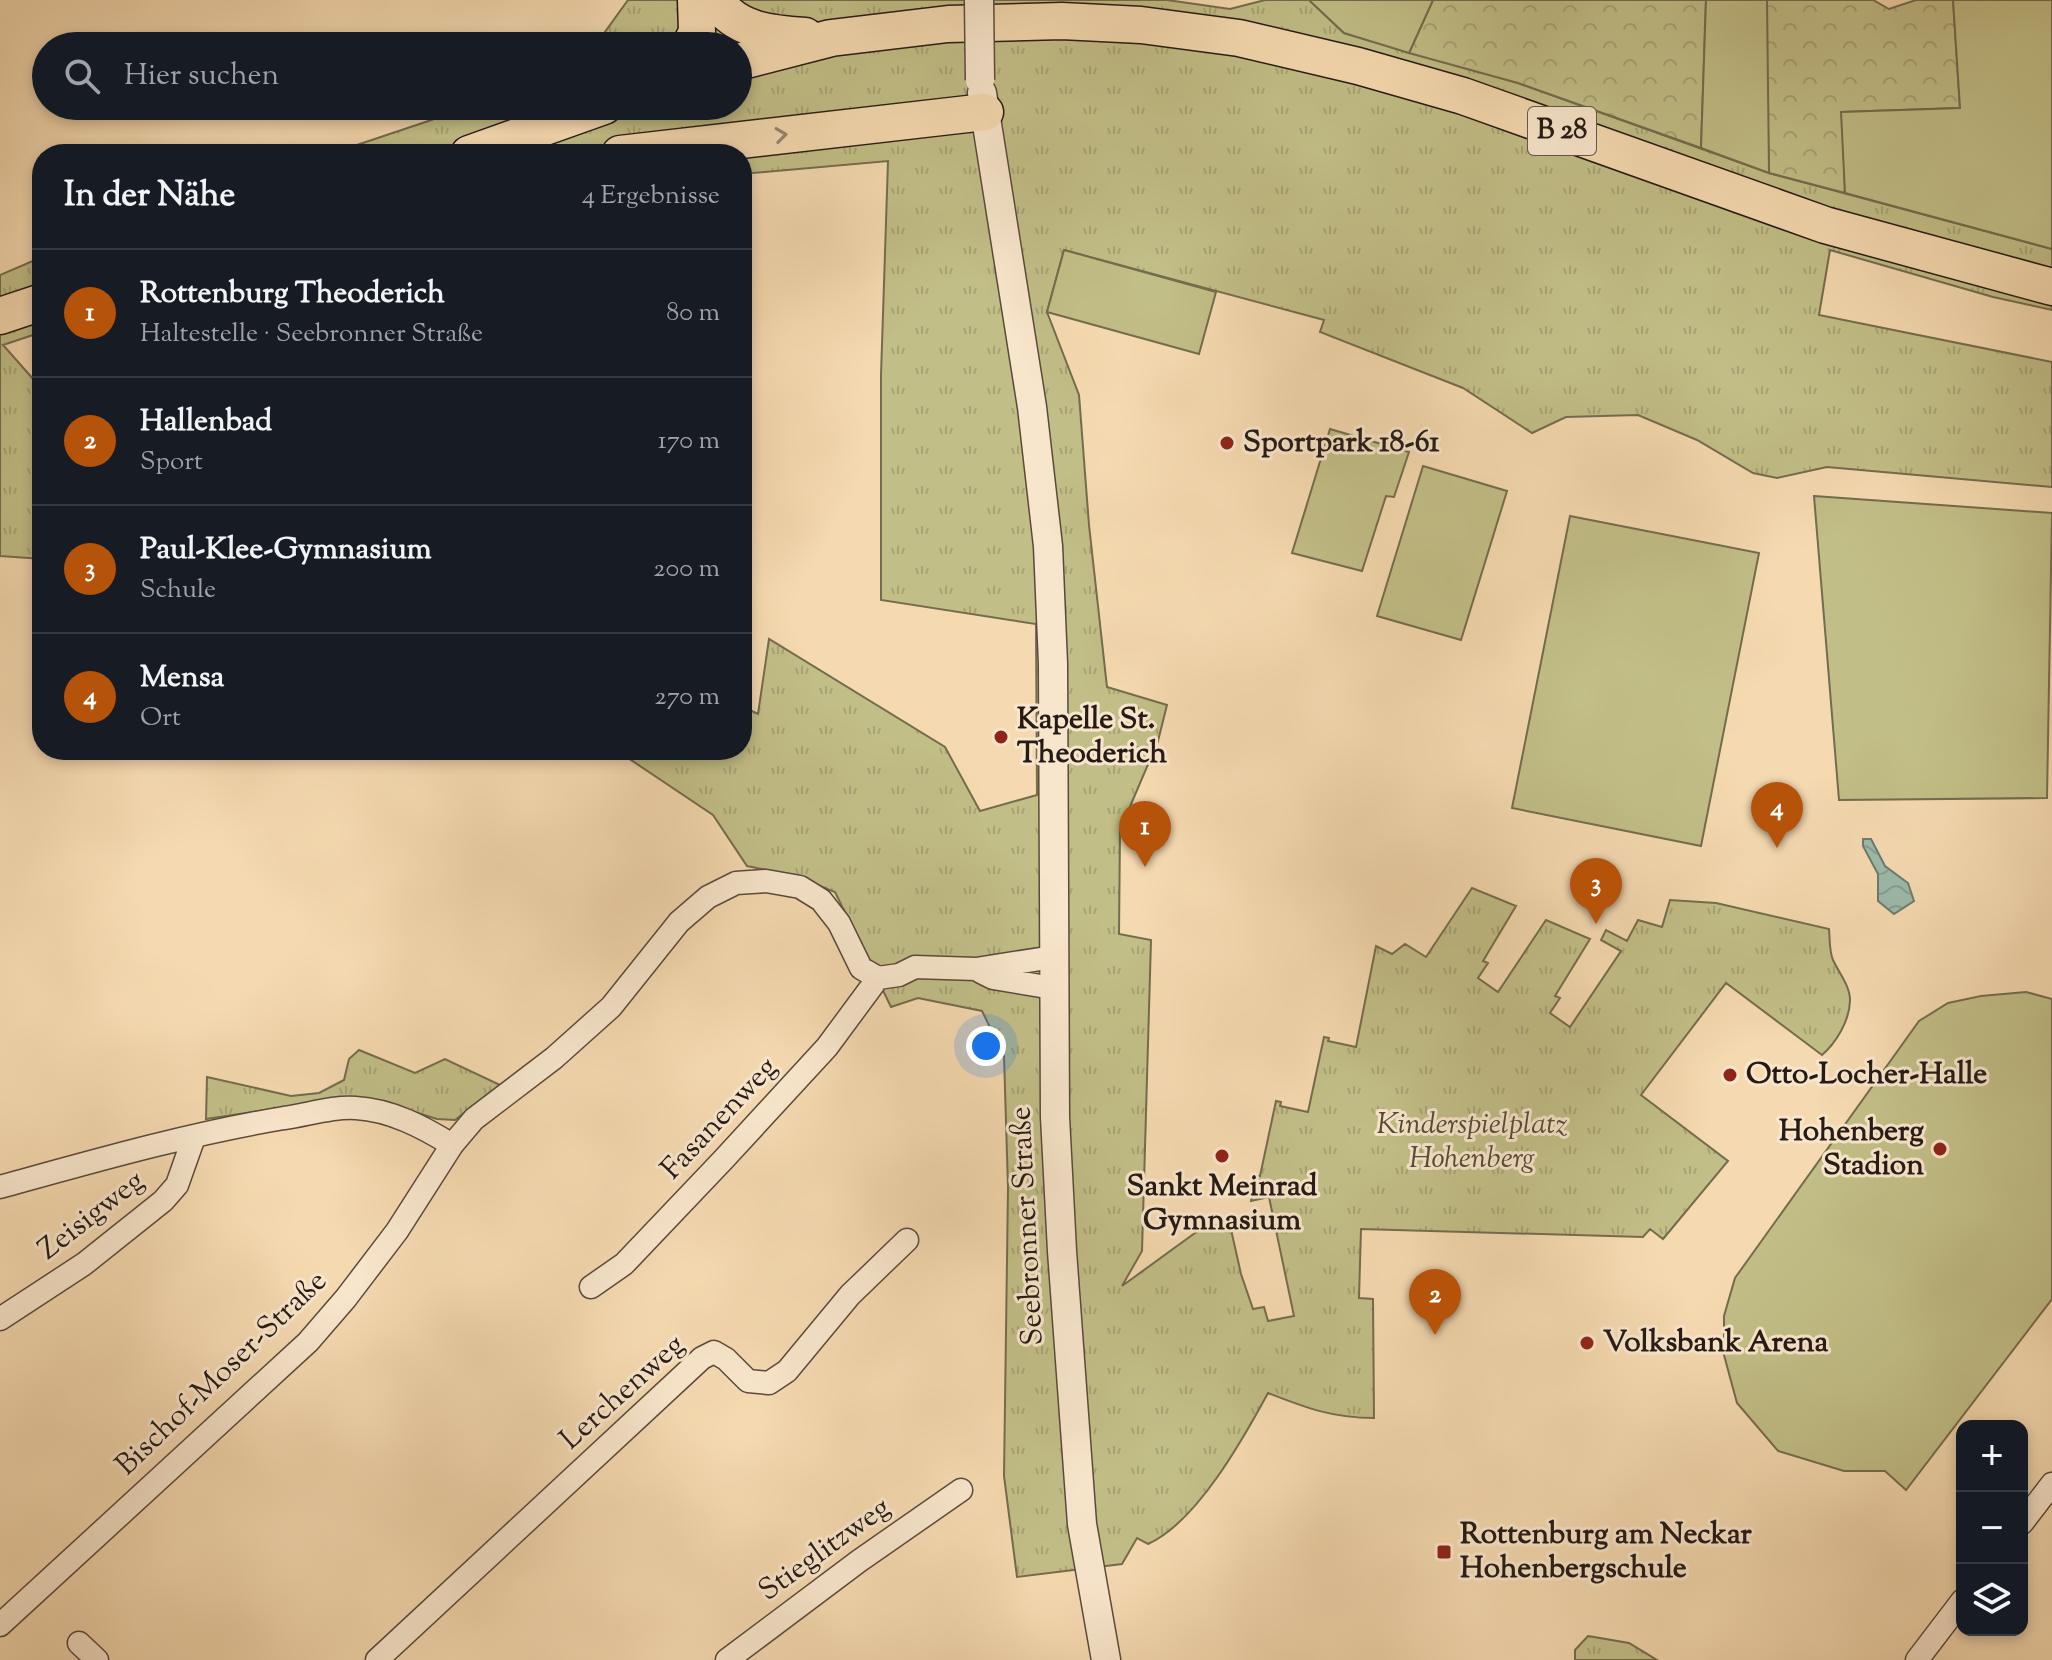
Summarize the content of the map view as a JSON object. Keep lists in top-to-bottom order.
{
  "streets": {
    "main road": ["B 28"],
    "street": [
      "Fasanenweg",
      "Zeisigweg",
      "Seebronner Straße",
      "Bischof-Moser-Straße",
      "Lerchenweg",
      "Stieglitzweg"
    ]
  },
  "crossings": [
    ["Fasanenweg", "Bischof-Moser-Straße"]
  ],
  "parks": ["Kinderspielplatz Hohenberg"],
  "places": {
    "other": [
      "Sportpark 18-61",
      "Kapelle St. Theoderich",
      "Otto-Locher-Halle",
      "Hohenberg Stadion",
      "Sankt Meinrad Gymnasium",
      "Volksbank Arena"
    ],
    "transit": ["Rottenburg am Neckar Hohenbergschule"]
  },
  "page": {
    "search": "Hier suchen",
    "heading": ["In der Nähe", "4 Ergebnisse"],
    "list": [
      {
        "mark": "1",
        "name": "Rottenburg Theoderich",
        "note": "Haltestelle · Seebronner Straße",
        "value": "80 m"
      },
      {
        "mark": "2",
        "name": "Hallenbad",
        "note": "Sport",
        "value": "170 m"
      },
      {
        "mark": "3",
        "name": "Paul-Klee-Gymnasium",
        "note": "Schule",
        "value": "200 m"
      },
      {
        "mark": "4",
        "name": "Mensa",
        "note": "Ort",
        "value": "270 m"
      }
    ],
    "pins": [
      "4",
      "1",
      "3",
      "2"
    ],
    "map_buttons": ["+", "−"]
  }
}
